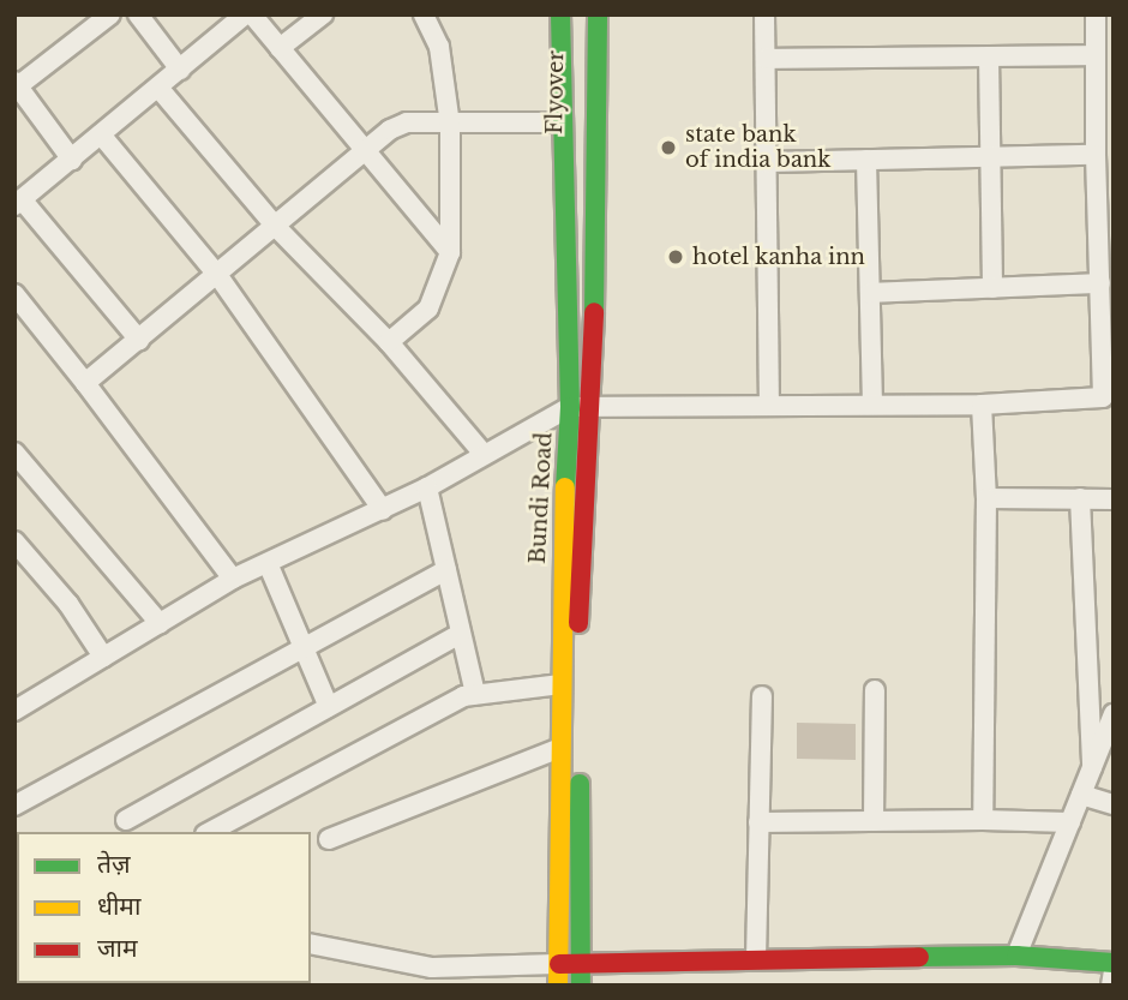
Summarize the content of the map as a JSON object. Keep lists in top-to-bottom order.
{
  "streets": {
    "main road": ["Flyover", "Bundi Road"]
  },
  "crossings": [
    ["Flyover", "Bundi Road"]
  ],
  "places": ["state bank of india bank", "hotel kanha inn"],
  "legend": ["तेज़", "धीमा", "जाम"]
}
